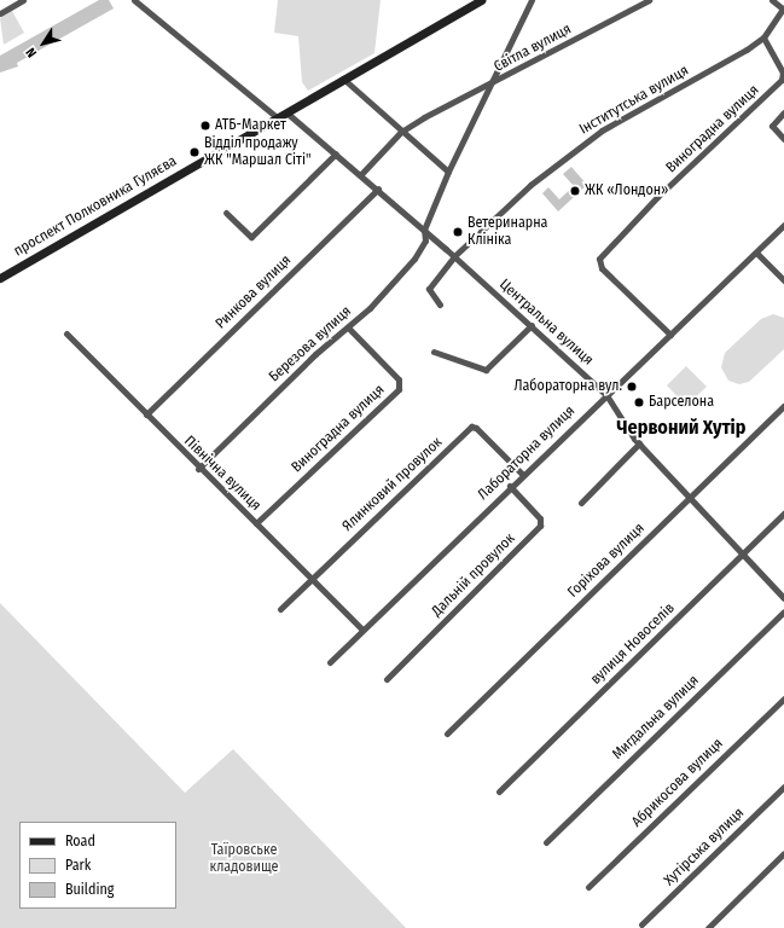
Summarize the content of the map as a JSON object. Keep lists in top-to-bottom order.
{
  "streets": {
    "main road": ["проспект Полковника Гуляєва"],
    "street": [
      "Світла вулиця",
      "Інститутська вулиця",
      "Виноградна вулиця",
      "Ринкова вулиця",
      "Центральна вулиця",
      "Березова вулиця",
      "Лабораторна вулиця",
      "Північна вулиця",
      "Ялинковий провулок",
      "Горіхова вулиця",
      "Дальній провулок",
      "вулиця Новоселів",
      "Мигдальна вулиця",
      "Абрикосова вулиця",
      "Хутірська вулиця"
    ]
  },
  "crossings": [
    ["Світла вулиця", "Центральна вулиця"],
    ["Світла вулиця", "Березова вулиця"],
    ["Інститутська вулиця", "Виноградна вулиця"],
    ["Інститутська вулиця", "Центральна вулиця"],
    ["Виноградна вулиця", "Березова вулиця"],
    ["Виноградна вулиця", "Лабораторна вулиця"],
    ["Виноградна вулиця", "Північна вулиця"],
    ["проспект Полковника Гуляєва", "Центральна вулиця"],
    ["Ринкова вулиця", "Центральна вулиця"],
    ["Ринкова вулиця", "Північна вулиця"],
    ["Центральна вулиця", "Березова вулиця"],
    ["Центральна вулиця", "Лабораторна вулиця"],
    ["Центральна вулиця", "Горіхова вулиця"],
    ["Центральна вулиця", "вулиця Новоселів"],
    ["Березова вулиця", "Північна вулиця"],
    ["Лабораторна вулиця", "Північна вулиця"],
    ["Лабораторна вулиця", "Ялинковий провулок"],
    ["Лабораторна вулиця", "Дальній провулок"],
    ["Північна вулиця", "Ялинковий провулок"]
  ],
  "districts": ["Червоний Хутір"],
  "parks": ["Таїровське кладовище"],
  "places": [
    "АТБ-Маркет",
    "Відділ продажу ЖК \"Маршал Сіті\"",
    "ЖК «Лондон»",
    "Ветеринарна Клініка",
    "Лабораторна вул.",
    "Барселона"
  ],
  "legend": ["Road", "Park", "Building"],
  "north": "bottom left"
}
